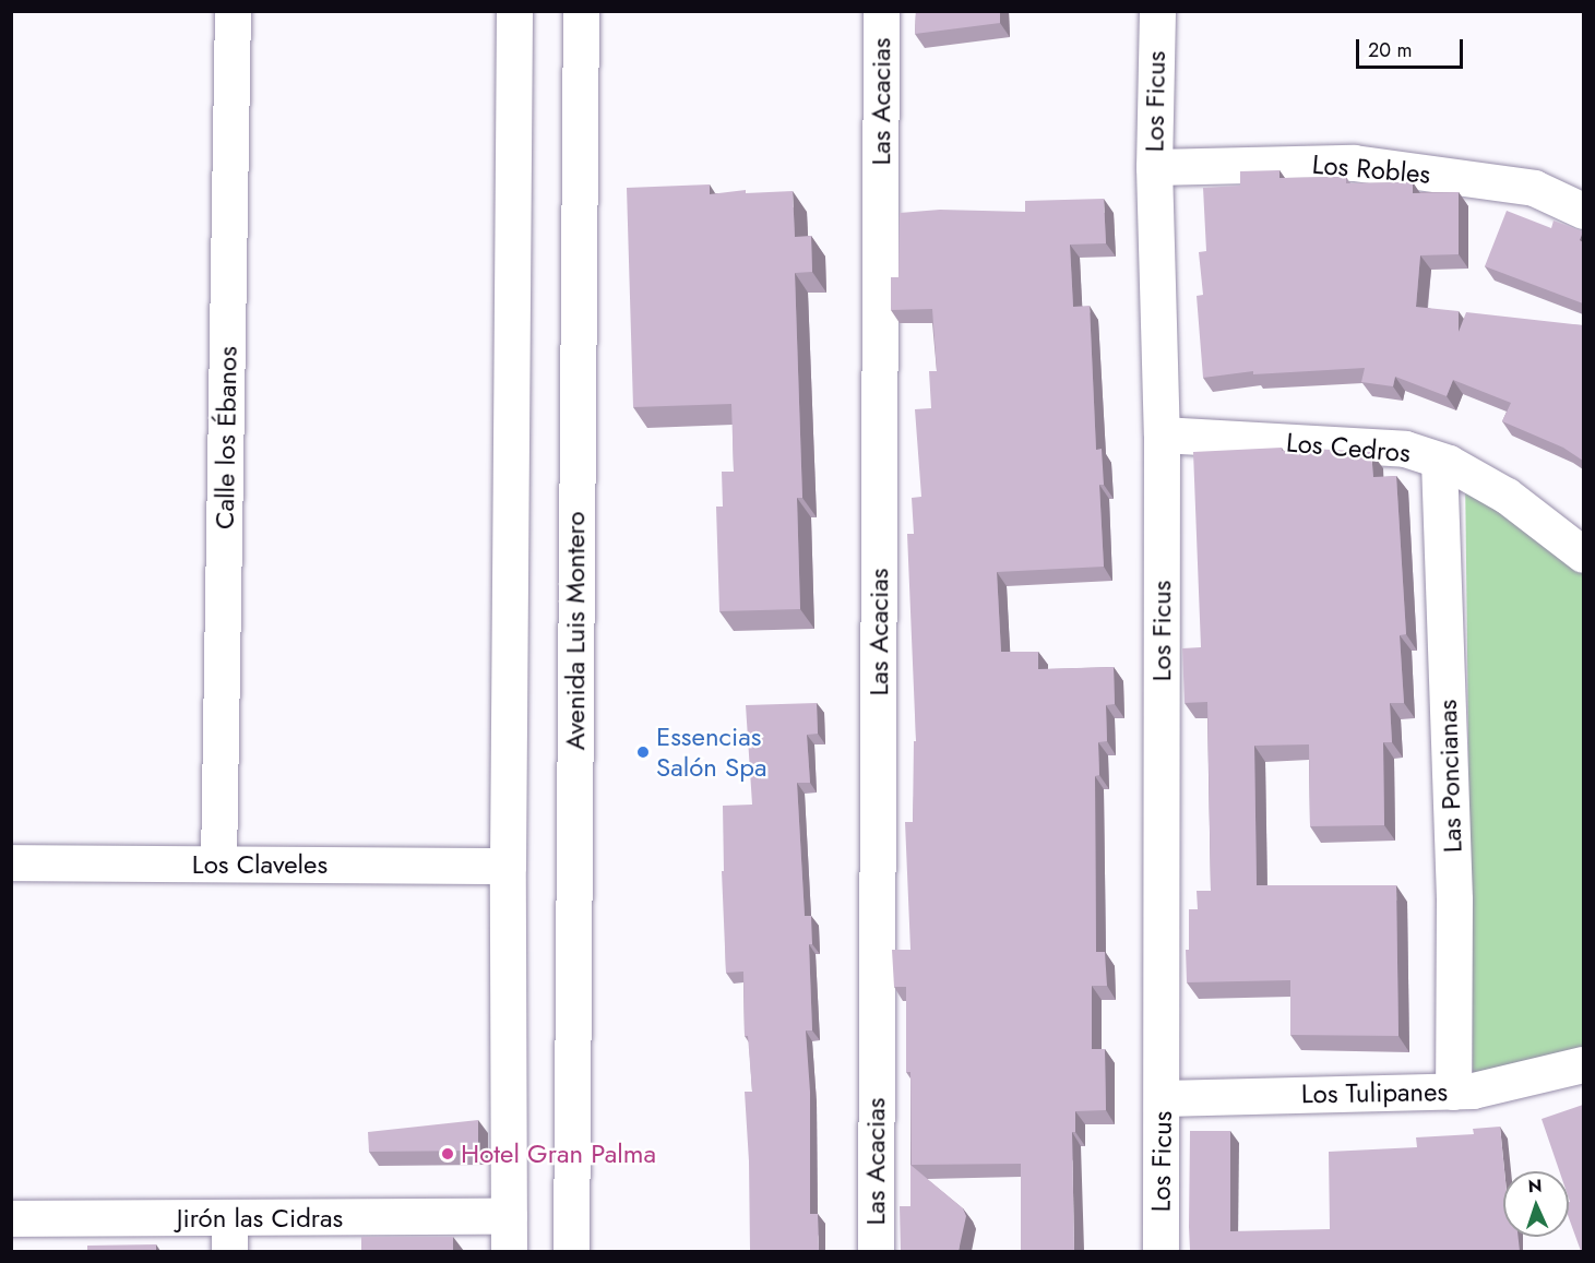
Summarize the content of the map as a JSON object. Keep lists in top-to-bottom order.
{
  "streets": {
    "street": [
      "Las Acacias",
      "Los Ficus",
      "Los Robles",
      "Calle los Ébanos",
      "Los Cedros",
      "Avenida Luis Montero",
      "Las Poncianas",
      "Los Claveles",
      "Los Tulipanes",
      "Jirón las Cidras"
    ]
  },
  "crossings": [
    ["Los Ficus", "Los Robles"],
    ["Los Ficus", "Los Cedros"],
    ["Los Ficus", "Los Tulipanes"],
    ["Calle los Ébanos", "Los Claveles"],
    ["Los Cedros", "Las Poncianas"],
    ["Las Poncianas", "Los Tulipanes"]
  ],
  "places": ["Essencias Salón Spa", "Hotel Gran Palma"],
  "scale_bar": "20 m",
  "north": "top"
}
